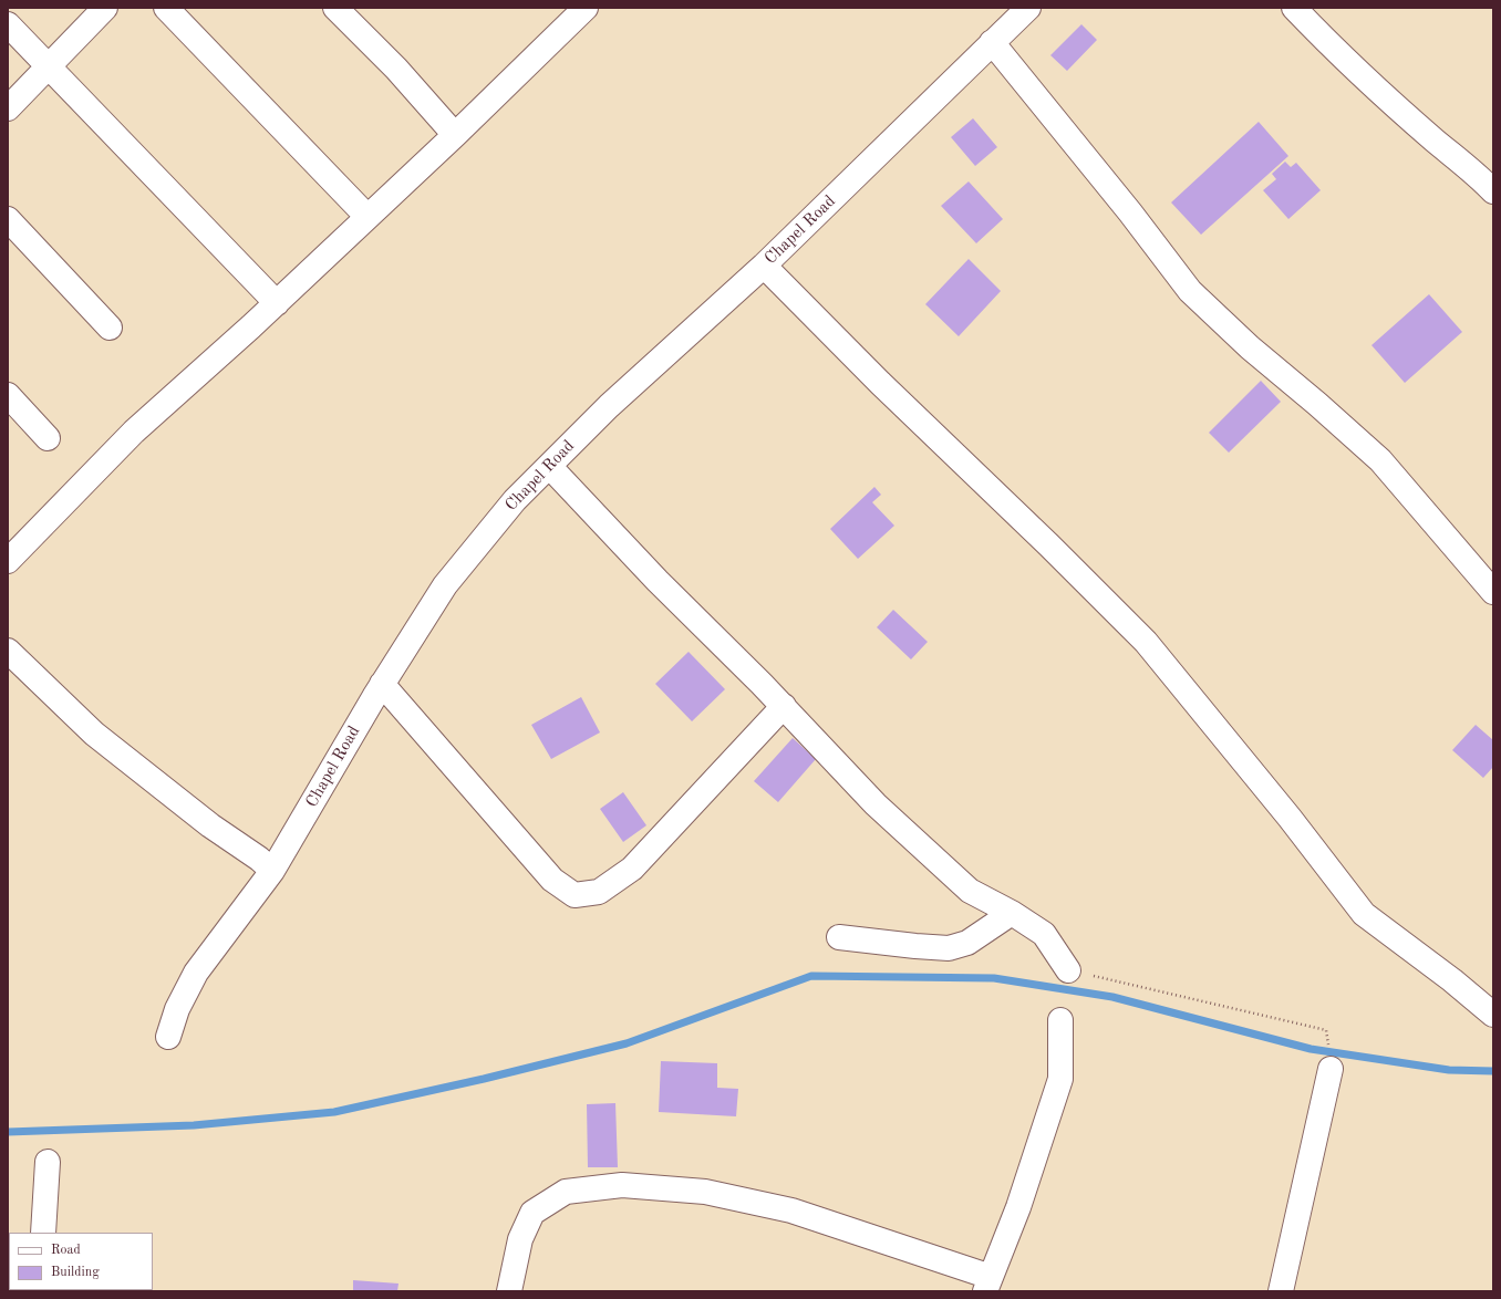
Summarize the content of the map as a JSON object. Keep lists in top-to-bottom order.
{
  "streets": {
    "street": ["Chapel Road"]
  },
  "legend": ["Road", "Building"]
}
